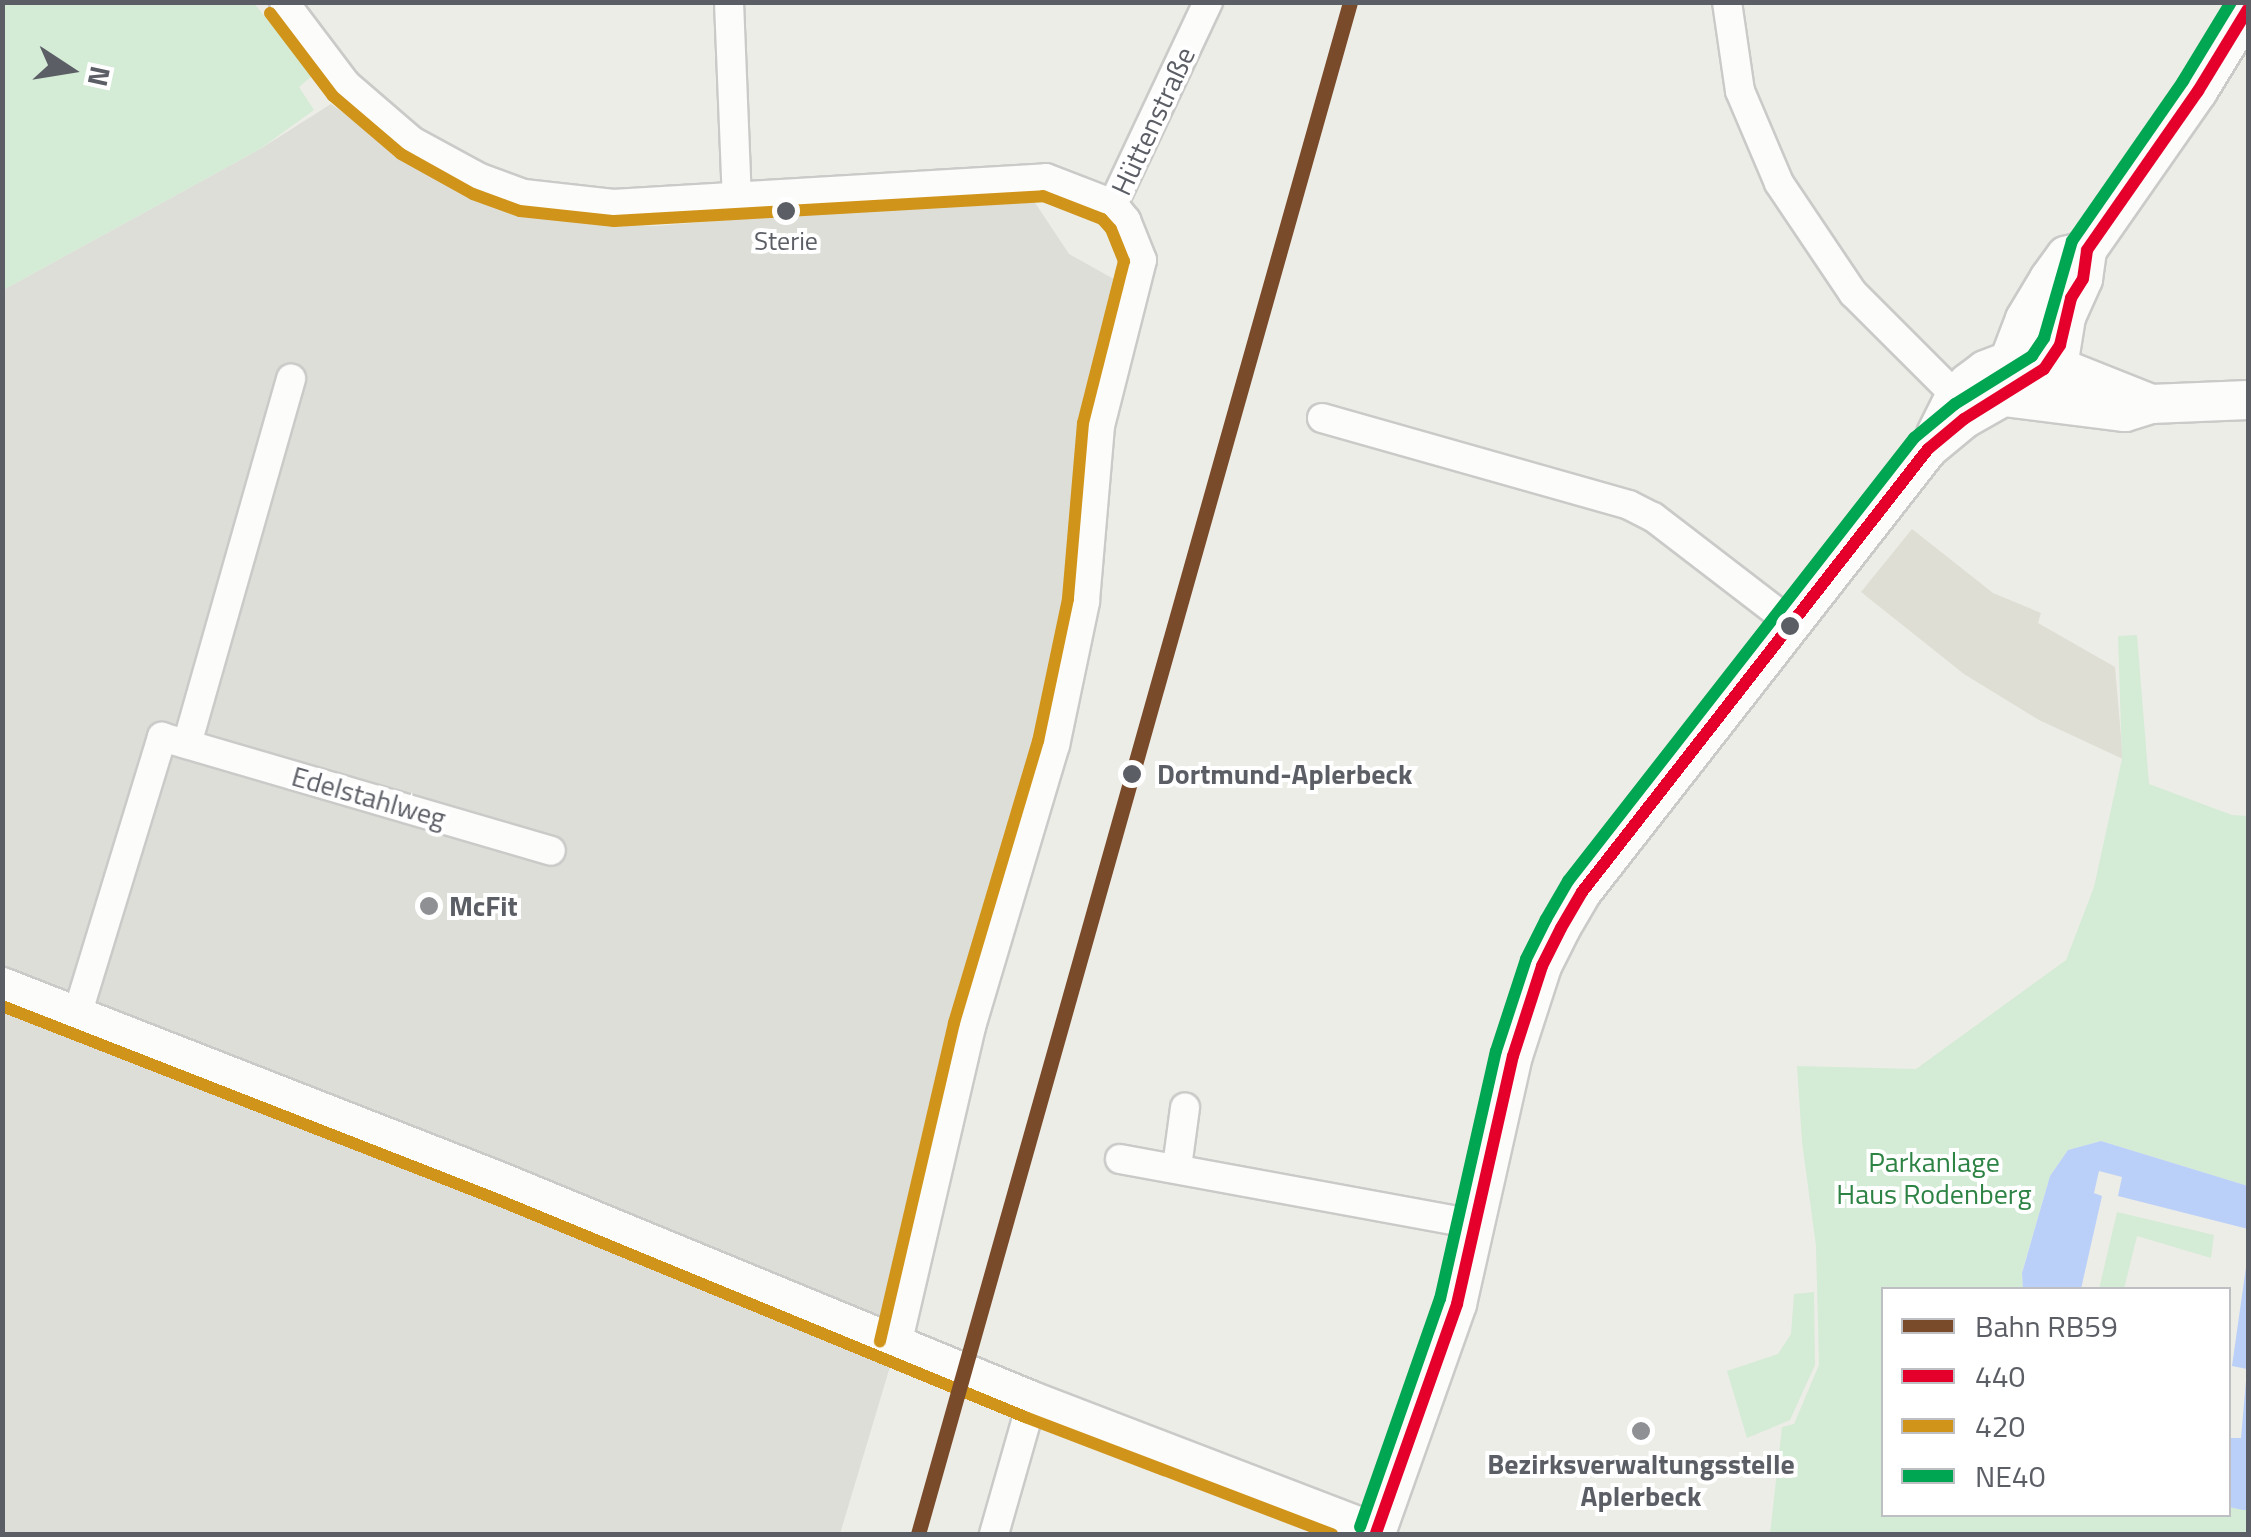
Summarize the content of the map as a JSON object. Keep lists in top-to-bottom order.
{
  "streets": {
    "street": ["Hüttenstraße", "Edelstahlweg"]
  },
  "parks": ["Parkanlage Haus Rodenberg"],
  "places": [
    "Sterie",
    "Dortmund-Aplerbeck",
    "McFit",
    "Bezirksverwaltungsstelle Aplerbeck"
  ],
  "lines": [
    "rail line RB59",
    "transit line NE40",
    "transit line 440",
    "transit line 420"
  ],
  "legend": [
    "Bahn RB59",
    "440",
    "420",
    "NE40"
  ],
  "north": "right"
}
